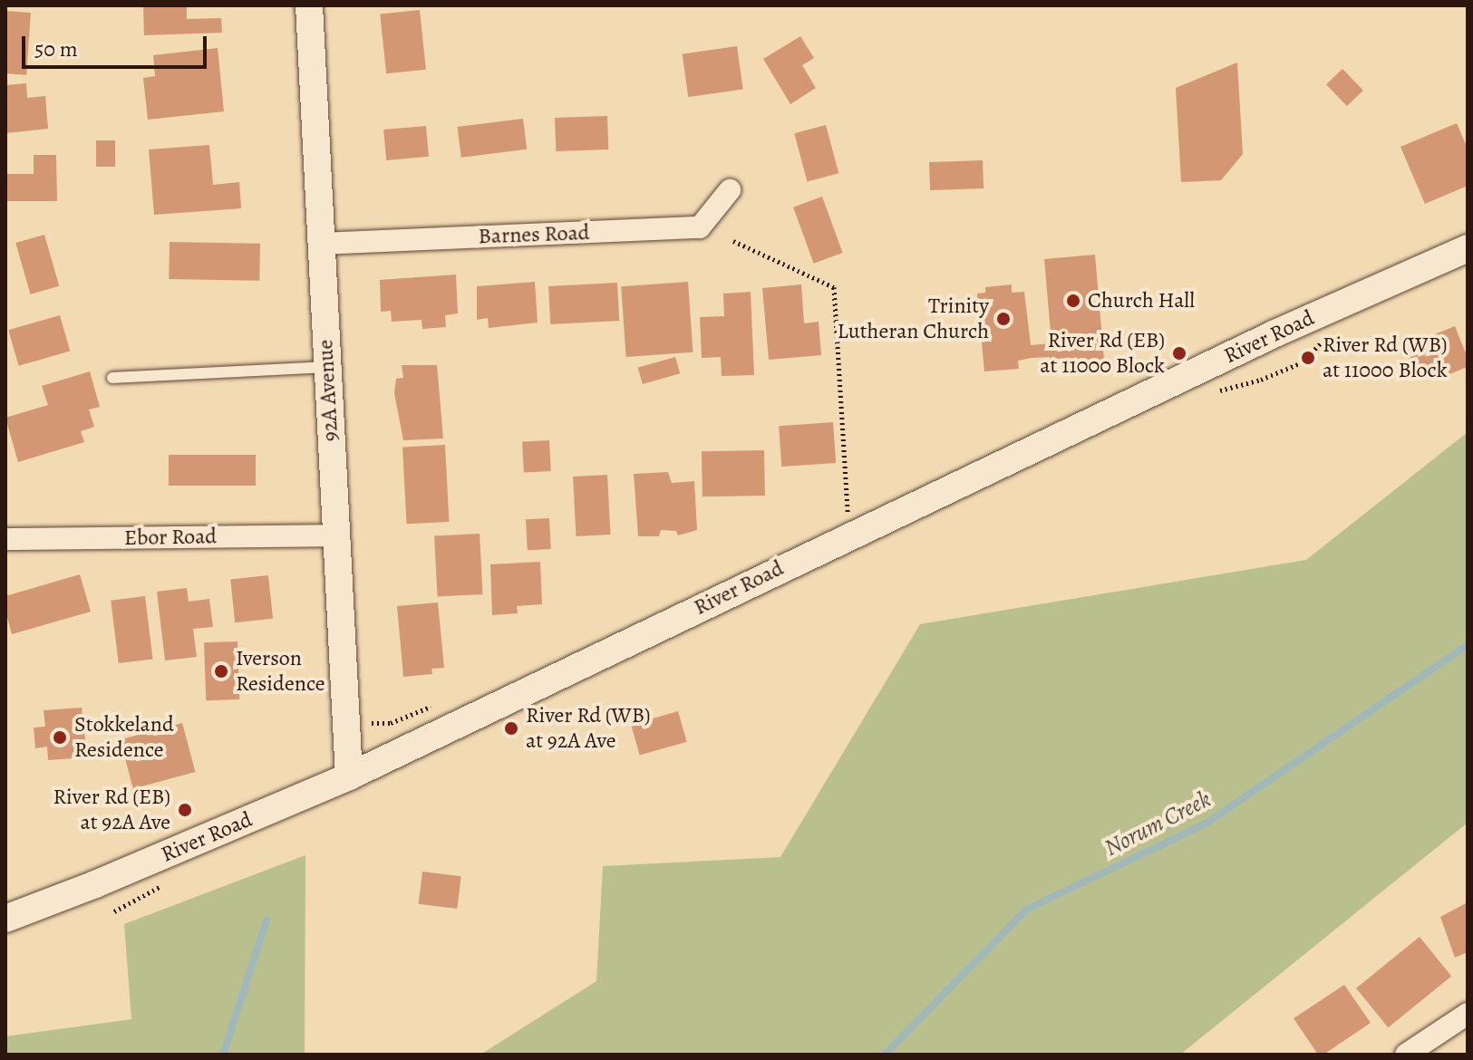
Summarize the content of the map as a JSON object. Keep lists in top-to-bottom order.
{
  "streets": {
    "street": [
      "Barnes Road",
      "River Road",
      "92A Avenue",
      "Ebor Road"
    ]
  },
  "crossings": [
    ["Barnes Road", "92A Avenue"],
    ["River Road", "92A Avenue"],
    ["92A Avenue", "Ebor Road"]
  ],
  "water": ["Norum Creek"],
  "places": [
    "Church Hall",
    "Trinity Lutheran Church",
    "River Rd (EB) at 11000 Block",
    "River Rd (WB) at 11000 Block",
    "Iverson Residence",
    "River Rd (WB) at 92A Ave",
    "Stokkeland Residence",
    "River Rd (EB) at 92A Ave"
  ],
  "scale_bar": "50 m"
}
